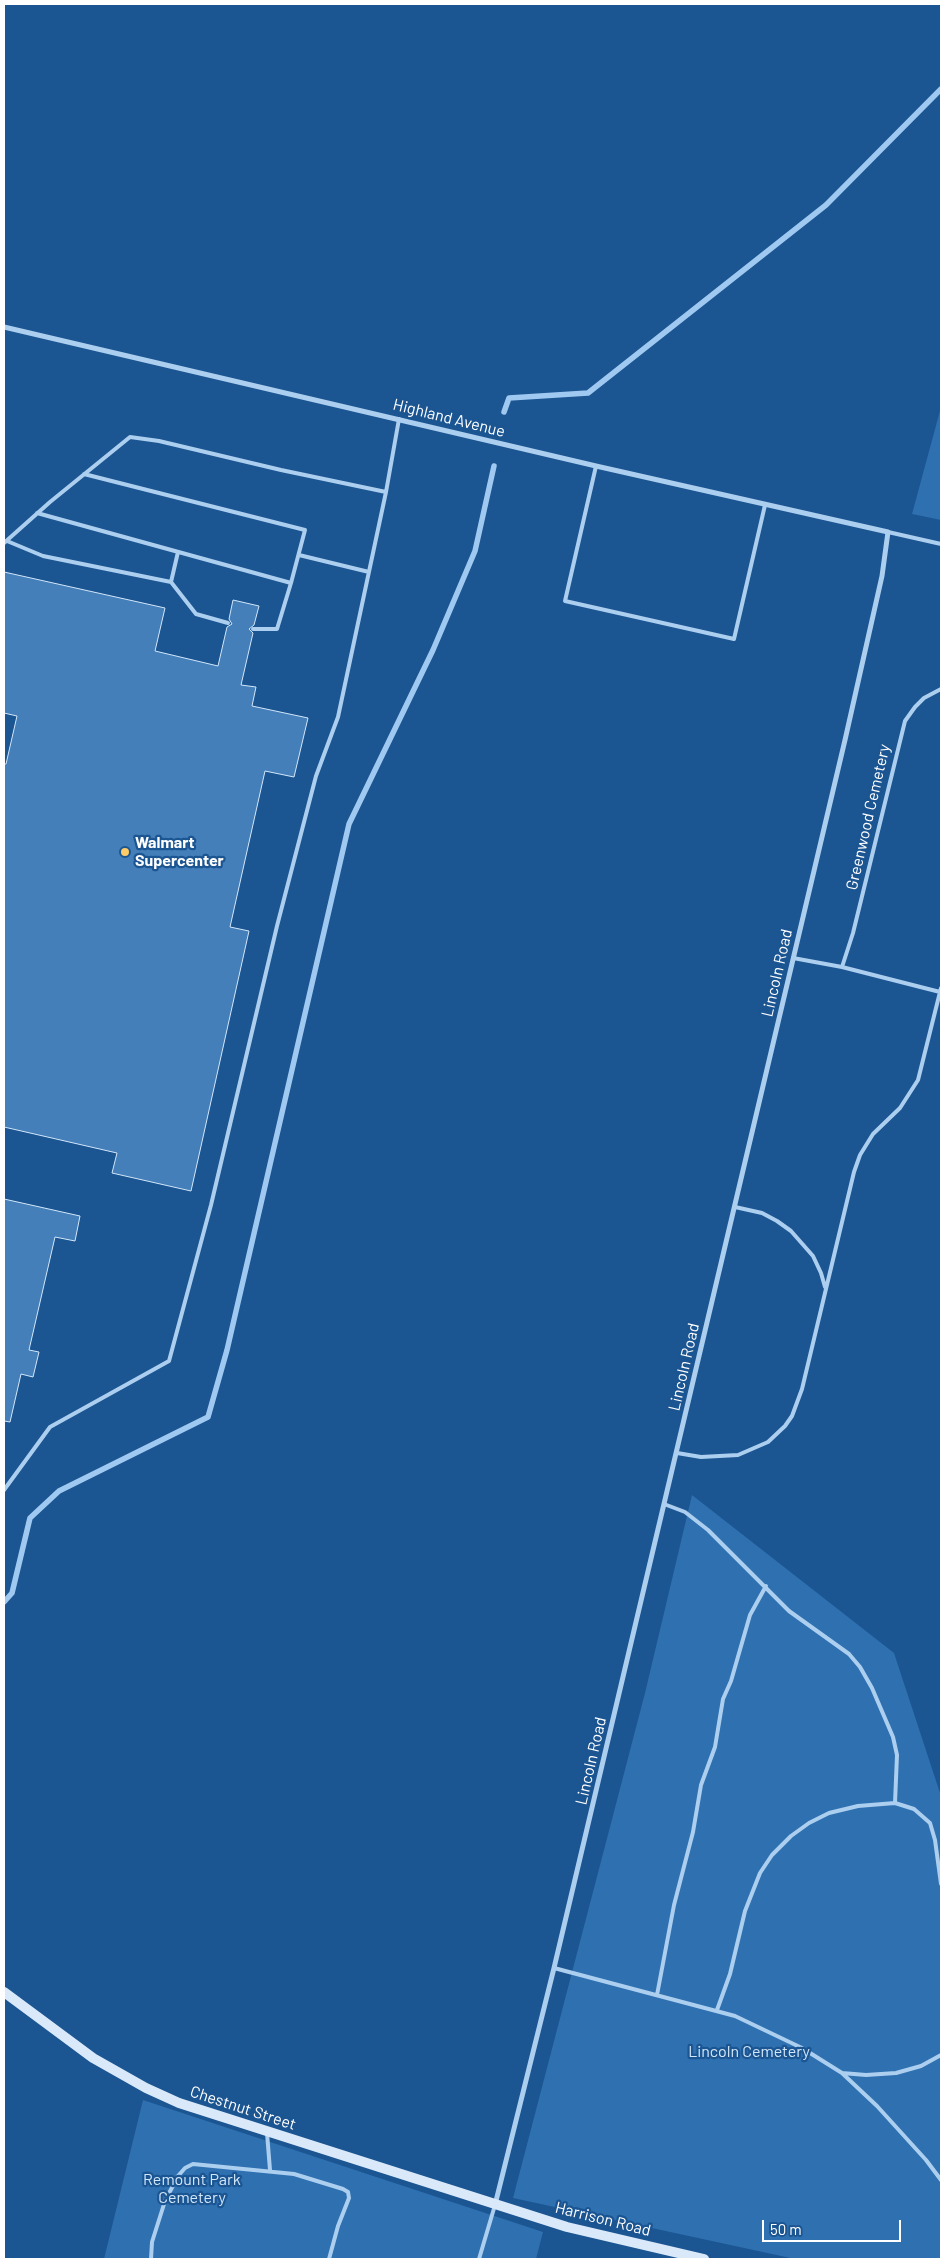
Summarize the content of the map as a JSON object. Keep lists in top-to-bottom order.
{
  "streets": {
    "street": [
      "Highland Avenue",
      "Lincoln Road",
      "Chestnut Street",
      "Harrison Road"
    ],
    "lane": ["Greenwood Cemetery"]
  },
  "crossings": [
    ["Highland Avenue", "Lincoln Road"],
    ["Lincoln Road", "Chestnut Street"],
    ["Lincoln Road", "Harrison Road"],
    ["Chestnut Street", "Harrison Road"]
  ],
  "parks": ["Lincoln Cemetery", "Remount Park Cemetery"],
  "places": ["Walmart Supercenter"],
  "scale_bar": "50 m"
}
